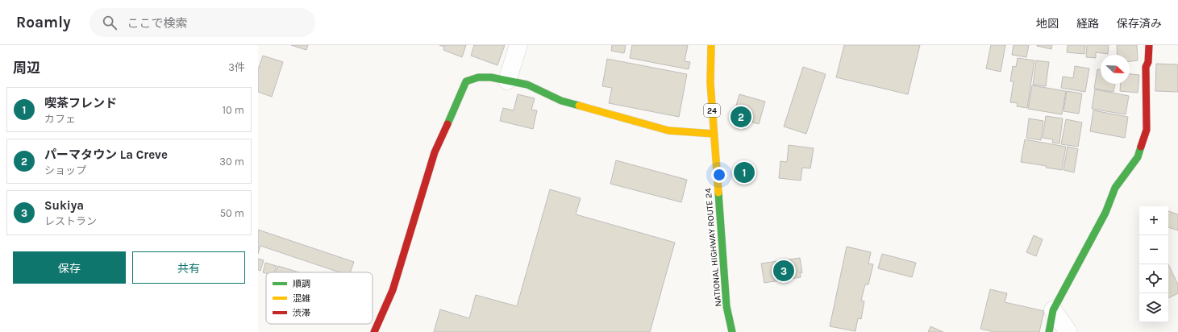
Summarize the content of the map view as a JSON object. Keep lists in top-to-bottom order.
{
  "streets": {
    "main road": ["24", "NATIONAL HIGHWAY ROUTE 24"]
  },
  "legend": ["順調", "混雑", "渋滞"],
  "north": "bottom right",
  "page": {
    "header": "Roamly",
    "search": "ここで検索",
    "nav": ["地図", "経路", "保存済み"],
    "heading": ["周辺", "3件"],
    "list": [
      {
        "mark": "1",
        "name": "喫茶フレンド",
        "note": "カフェ",
        "value": "10 m"
      },
      {
        "mark": "2",
        "name": "パーマタウン La Creve",
        "note": "ショップ",
        "value": "30 m"
      },
      {
        "mark": "3",
        "name": "Sukiya",
        "note": "レストラン",
        "value": "50 m"
      }
    ],
    "pins": ["2", "1", "3"],
    "map_buttons": ["+", "−"],
    "buttons": ["保存", "共有"]
  }
}
